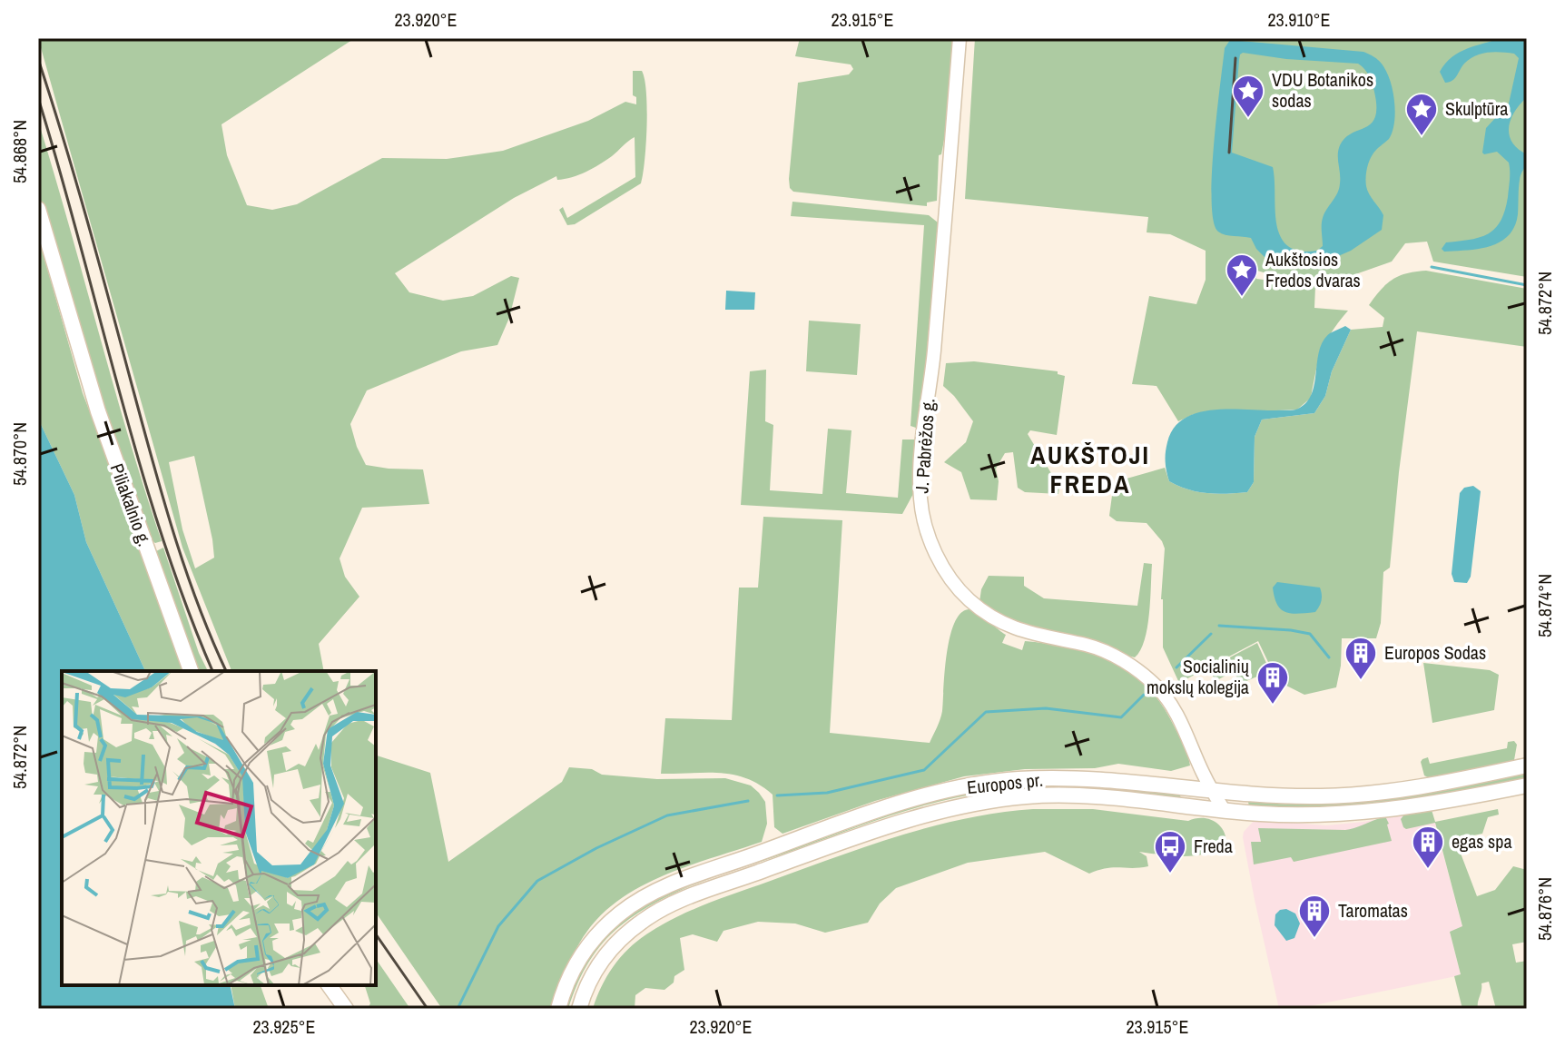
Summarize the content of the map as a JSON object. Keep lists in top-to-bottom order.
{
  "streets": {
    "main road": ["Piliakalnio g.", "Europos pr."],
    "street": ["J. Pabrėžos g."]
  },
  "crossings": [
    ["J. Pabrėžos g.", "Europos pr."]
  ],
  "districts": ["AUKŠTOJI FREDA"],
  "places": {
    "place": ["VDU Botanikos sodas", "Skulptūra", "Aukštosios Fredos dvaras"],
    "building": [
      "Europos Sodas",
      "Socialinių mokslų kolegija",
      "egas spa",
      "Taromatas"
    ],
    "bus stop": ["Freda"]
  },
  "coordinates": [
    "23.920°E",
    "23.915°E",
    "23.910°E",
    "54.868°N",
    "54.872°N",
    "54.870°N",
    "54.874°N",
    "54.876°N",
    "23.925°E"
  ]
}
